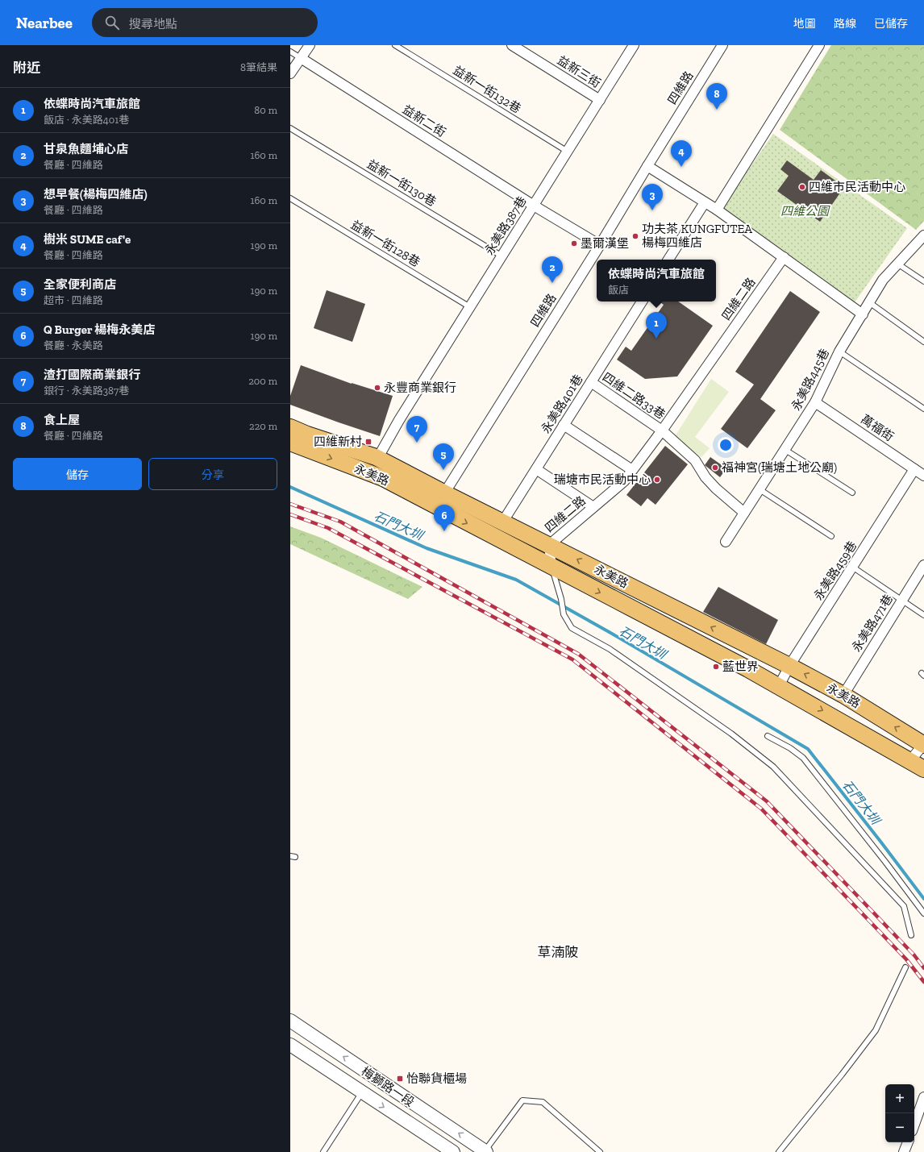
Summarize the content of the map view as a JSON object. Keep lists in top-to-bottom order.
{
  "streets": {
    "main road": ["永美路"],
    "street": [
      "益新三街",
      "四維路",
      "益新二街",
      "永美路387巷",
      "四維二路",
      "永美路445巷",
      "四維二路33巷",
      "永美路401巷",
      "萬福街",
      "永美路459巷",
      "永美路471巷",
      "梅獅路一段"
    ],
    "lane": ["益新一街132巷", "益新一街130巷", "益新一街128巷"]
  },
  "crossings": [
    ["益新三街", "永美路387巷"],
    ["四維路", "益新二街"],
    ["四維路", "永美路"],
    ["益新一街132巷", "永美路387巷"],
    ["益新二街", "永美路387巷"],
    ["益新一街130巷", "永美路387巷"],
    ["永美路387巷", "益新一街128巷"],
    ["永美路387巷", "永美路"],
    ["四維二路", "四維二路33巷"],
    ["四維二路", "永美路"],
    ["永美路445巷", "四維二路33巷"],
    ["永美路445巷", "萬福街"],
    ["四維二路33巷", "永美路401巷"],
    ["永美路401巷", "永美路"],
    ["萬福街", "永美路459巷"],
    ["永美路", "永美路459巷"],
    ["永美路", "永美路471巷"]
  ],
  "districts": ["草湳陂"],
  "water": ["石門大圳"],
  "parks": ["四維公園"],
  "places": {
    "other": [
      "四維市民活動中心",
      "功夫茶 KUNGFUTEA 楊梅四維店",
      "墨爾漢堡",
      "永豐商業銀行",
      "福神宮(瑞塘土地公廟)",
      "瑞塘市民活動中心",
      "藍世界"
    ],
    "transit": ["四維新村", "怡聯貨櫃場"]
  },
  "page": {
    "header": "Nearbee",
    "search": "搜尋地點",
    "nav": ["地圖", "路線", "已儲存"],
    "heading": ["附近", "8筆結果"],
    "pins": [
      "8",
      "4",
      "3",
      "2",
      "1",
      "7",
      "5",
      "6"
    ],
    "list": [
      {
        "mark": "1",
        "name": "依蝶時尚汽車旅館",
        "note": "飯店 · 永美路401巷",
        "value": "80 m"
      },
      {
        "mark": "2",
        "name": "甘泉魚麵埔心店",
        "note": "餐廳 · 四維路",
        "value": "160 m"
      },
      {
        "mark": "3",
        "name": "想早餐(楊梅四維店)",
        "note": "餐廳 · 四維路",
        "value": "160 m"
      },
      {
        "mark": "4",
        "name": "樹米 SUME caf'e",
        "note": "餐廳 · 四維路",
        "value": "190 m"
      },
      {
        "mark": "5",
        "name": "全家便利商店",
        "note": "超市 · 四維路",
        "value": "190 m"
      },
      {
        "mark": "6",
        "name": "Q Burger 楊梅永美店",
        "note": "餐廳 · 永美路",
        "value": "190 m"
      },
      {
        "mark": "7",
        "name": "渣打國際商業銀行",
        "note": "銀行 · 永美路387巷",
        "value": "200 m"
      },
      {
        "mark": "8",
        "name": "食上屋",
        "note": "餐廳 · 四維路",
        "value": "220 m"
      }
    ],
    "popup": ["依蝶時尚汽車旅館", "飯店"],
    "buttons": ["儲存", "分享"],
    "map_buttons": ["+", "−"]
  }
}
